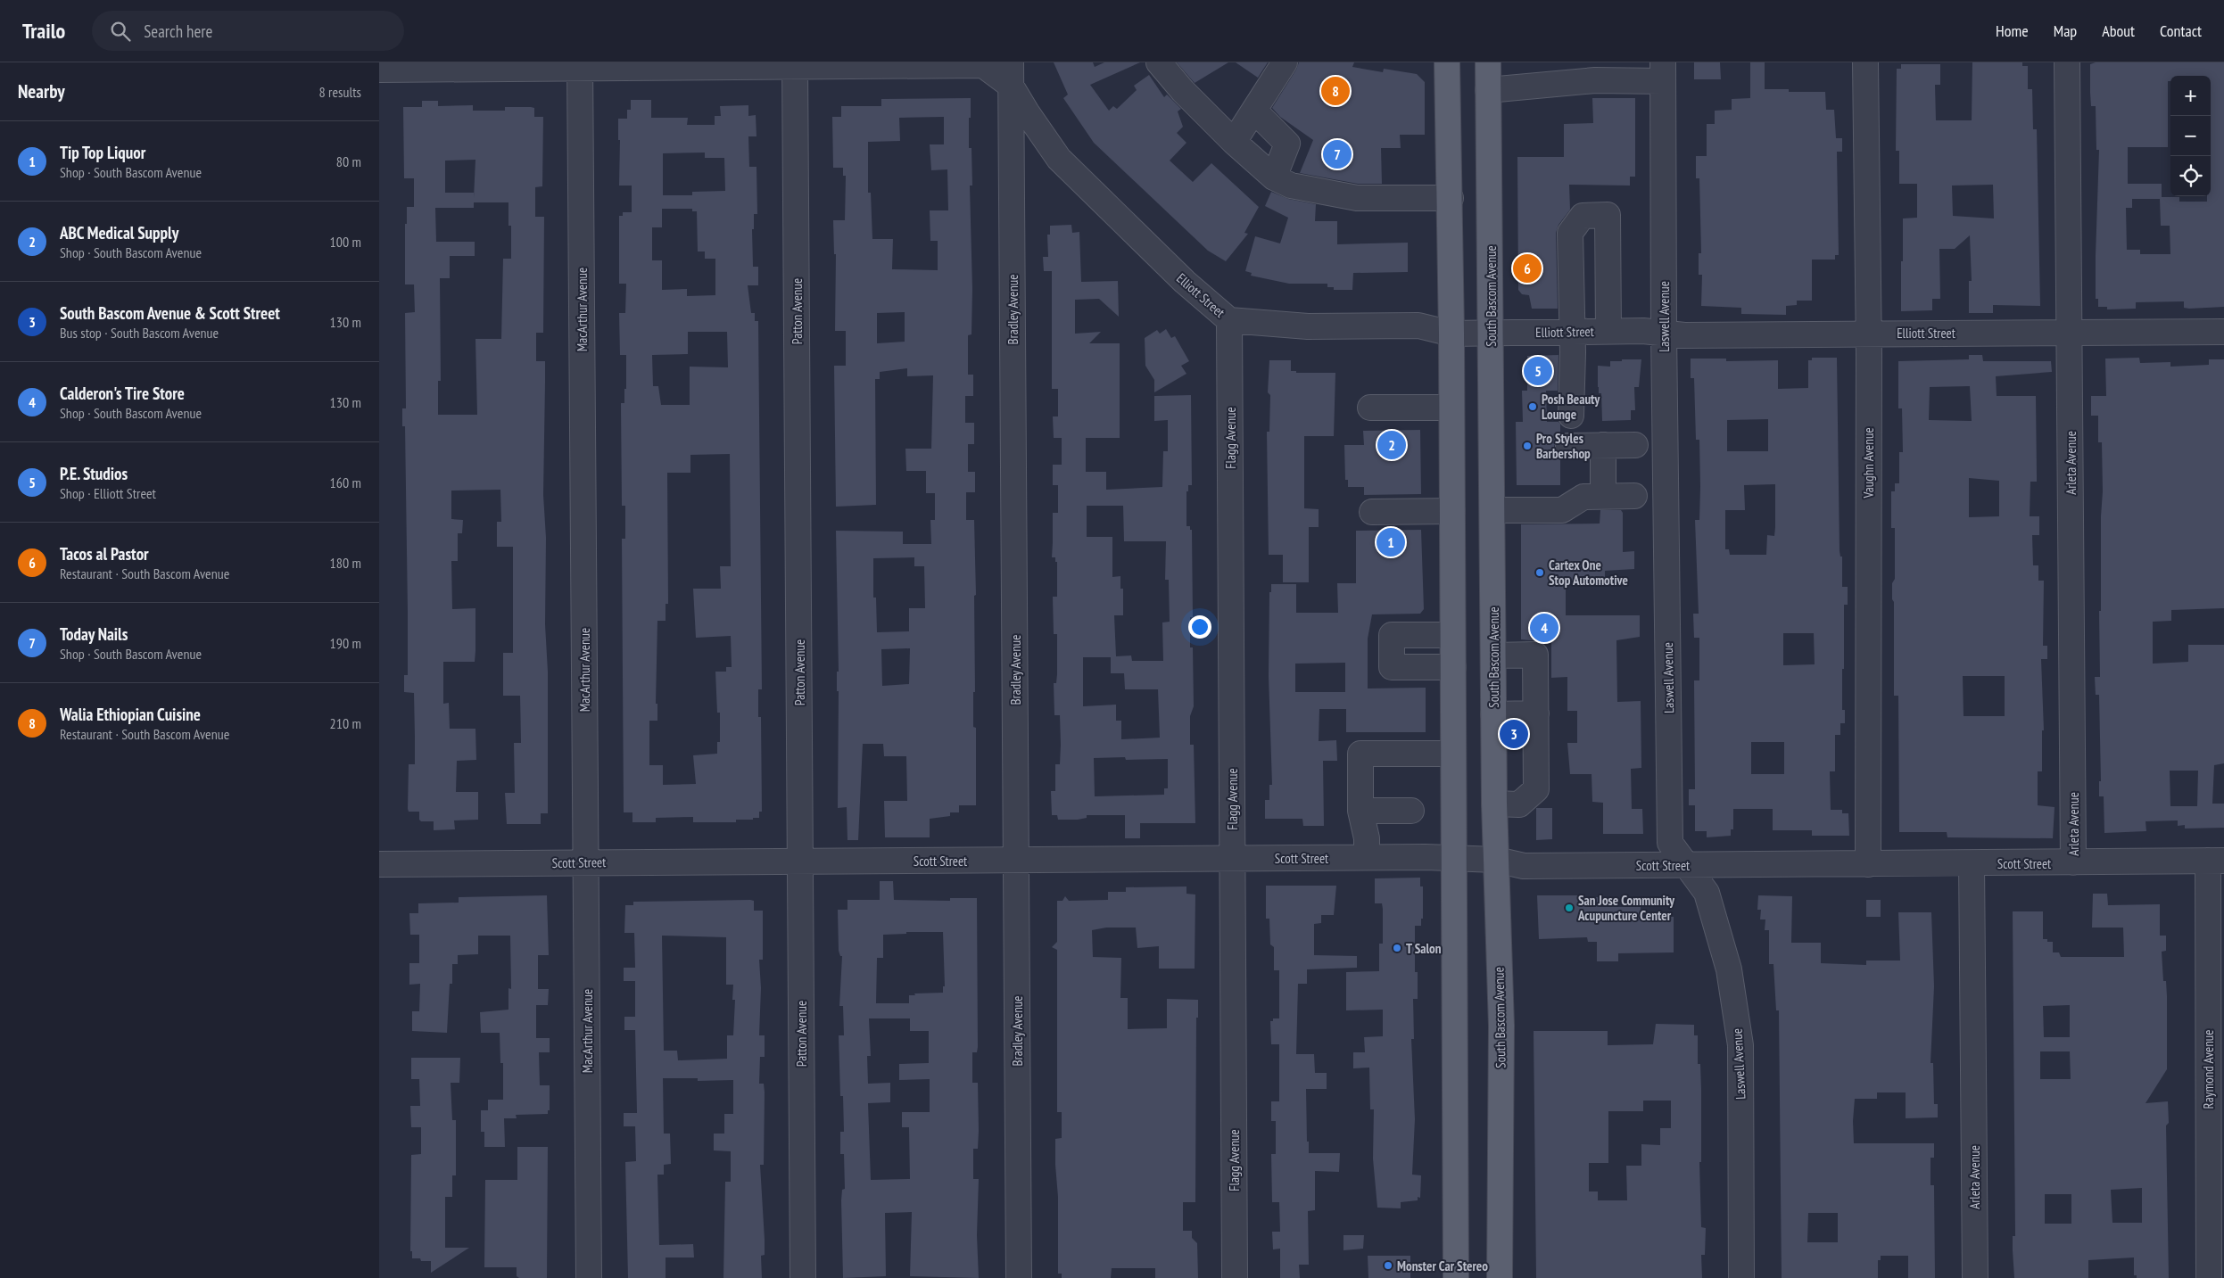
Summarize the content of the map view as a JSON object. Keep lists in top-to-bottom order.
{
  "streets": {
    "main road": ["South Bascom Avenue"],
    "street": [
      "Elliott Street",
      "MacArthur Avenue",
      "Bradley Avenue",
      "Patton Avenue",
      "Laswell Avenue",
      "Flagg Avenue",
      "Vaughn Avenue",
      "Arleta Avenue",
      "Scott Street",
      "Raymond Avenue"
    ]
  },
  "crossings": [
    ["Elliott Street", "South Bascom Avenue"],
    ["Elliott Street", "Bradley Avenue"],
    ["Elliott Street", "Laswell Avenue"],
    ["Elliott Street", "Flagg Avenue"],
    ["Elliott Street", "Vaughn Avenue"],
    ["Elliott Street", "Arleta Avenue"],
    ["South Bascom Avenue", "Scott Street"],
    ["MacArthur Avenue", "Scott Street"],
    ["Bradley Avenue", "Scott Street"],
    ["Patton Avenue", "Scott Street"],
    ["Laswell Avenue", "Scott Street"],
    ["Flagg Avenue", "Scott Street"],
    ["Vaughn Avenue", "Scott Street"],
    ["Arleta Avenue", "Scott Street"],
    ["Scott Street", "Raymond Avenue"]
  ],
  "places": [
    "Posh Beauty Lounge",
    "Pro Styles Barbershop",
    "Cartex One Stop Automotive",
    "San Jose Community Acupuncture Center",
    "T Salon",
    "Monster Car Stereo"
  ],
  "page": {
    "header": "Trailo",
    "search": "Search here",
    "nav": [
      "Home",
      "Map",
      "About",
      "Contact"
    ],
    "heading": ["Nearby", "8 results"],
    "pins": [
      "8",
      "7",
      "6",
      "5",
      "2",
      "1",
      "4",
      "3"
    ],
    "map_buttons": ["+", "−"],
    "list": [
      {
        "mark": "1",
        "name": "Tip Top Liquor",
        "note": "Shop · South Bascom Avenue",
        "value": "80 m"
      },
      {
        "mark": "2",
        "name": "ABC Medical Supply",
        "note": "Shop · South Bascom Avenue",
        "value": "100 m"
      },
      {
        "mark": "3",
        "name": "South Bascom Avenue & Scott Street",
        "note": "Bus stop · South Bascom Avenue",
        "value": "130 m"
      },
      {
        "mark": "4",
        "name": "Calderon's Tire Store",
        "note": "Shop · South Bascom Avenue",
        "value": "130 m"
      },
      {
        "mark": "5",
        "name": "P.E. Studios",
        "note": "Shop · Elliott Street",
        "value": "160 m"
      },
      {
        "mark": "6",
        "name": "Tacos al Pastor",
        "note": "Restaurant · South Bascom Avenue",
        "value": "180 m"
      },
      {
        "mark": "7",
        "name": "Today Nails",
        "note": "Shop · South Bascom Avenue",
        "value": "190 m"
      },
      {
        "mark": "8",
        "name": "Walia Ethiopian Cuisine",
        "note": "Restaurant · South Bascom Avenue",
        "value": "210 m"
      }
    ]
  }
}
